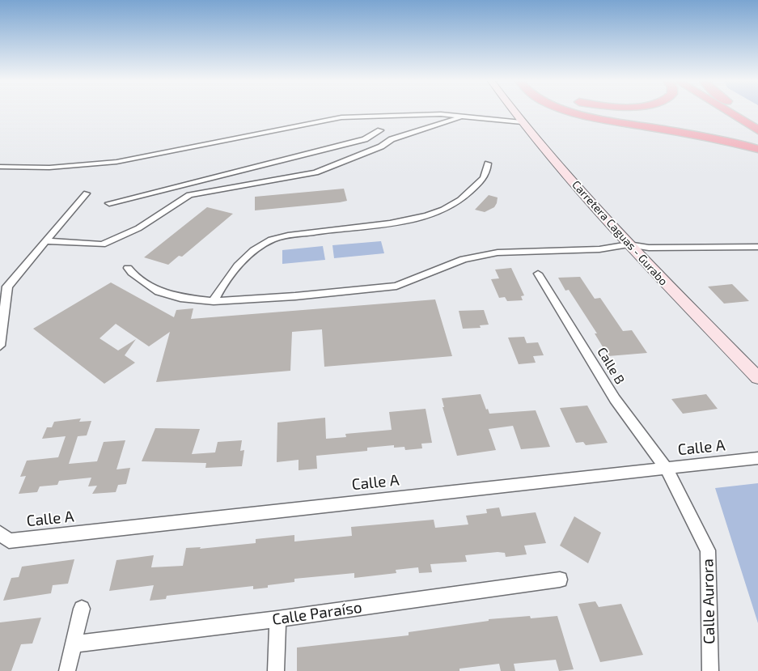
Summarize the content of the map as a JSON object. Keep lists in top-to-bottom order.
{
  "streets": {
    "main road": ["Carretera Caguas - Gurabo"],
    "street": [
      "Calle B",
      "Calle A",
      "Calle Aurora",
      "Calle Paraíso"
    ]
  },
  "crossings": [
    ["Calle B", "Calle A"],
    ["Calle B", "Calle Aurora"],
    ["Calle A", "Calle Aurora"]
  ]
}
